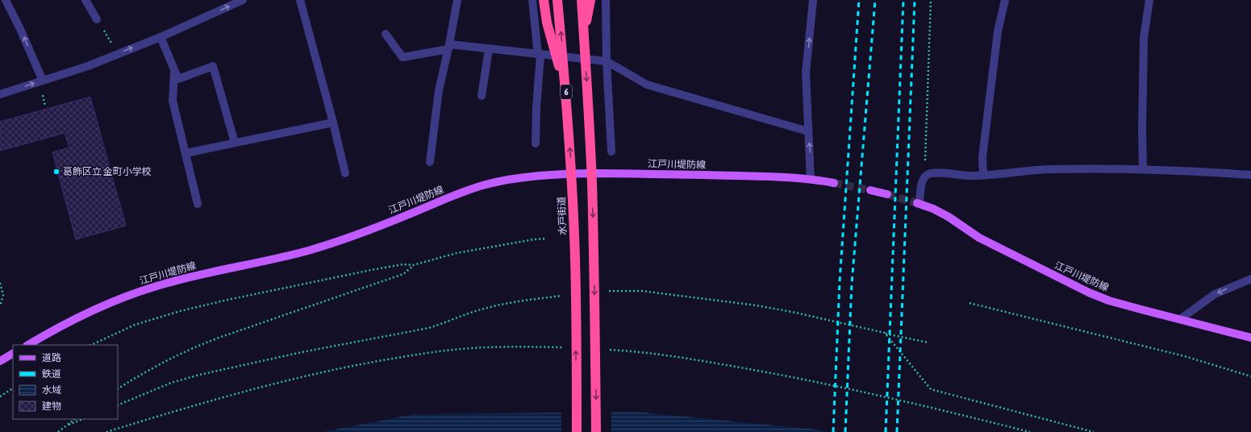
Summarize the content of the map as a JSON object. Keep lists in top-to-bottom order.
{
  "streets": {
    "highway": ["6", "水戸街道"],
    "main road": ["江戸川堤防線"]
  },
  "places": ["葛飾区立 金町小学校"],
  "legend": [
    "道路",
    "鉄道",
    "水域",
    "建物"
  ]
}
